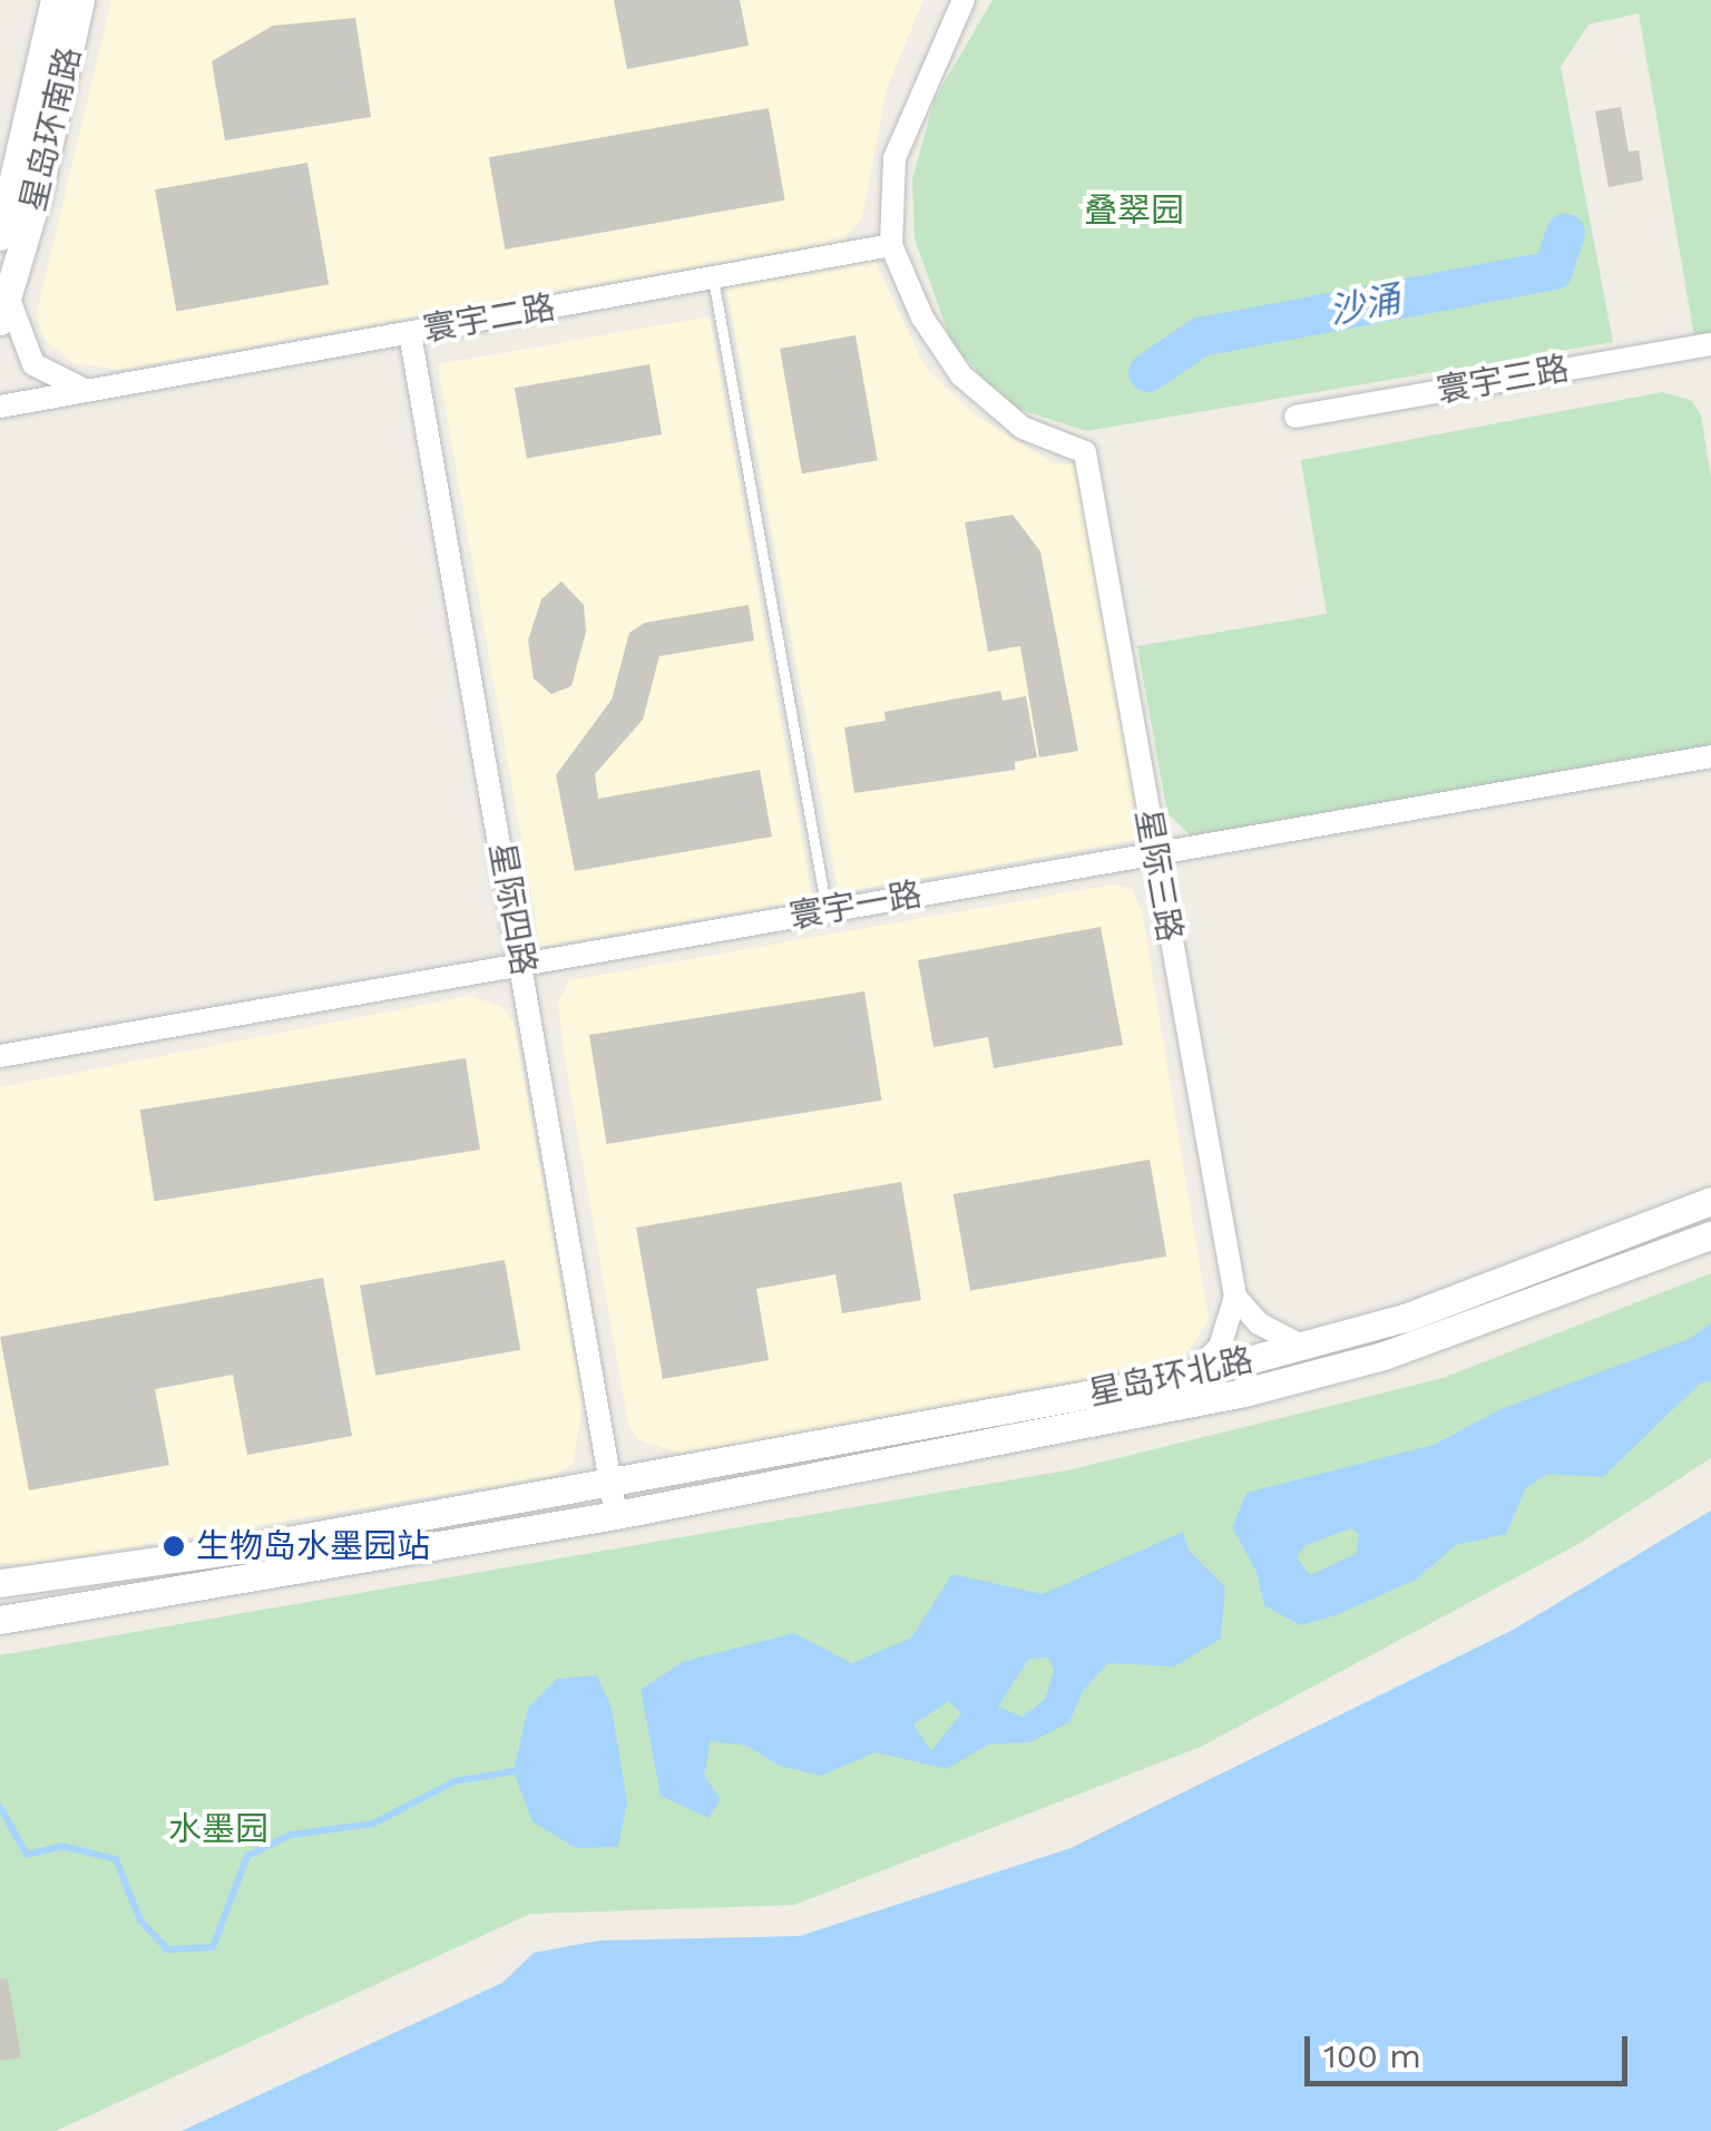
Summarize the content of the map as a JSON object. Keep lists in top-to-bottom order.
{
  "streets": {
    "main road": ["星岛环南路", "星岛环北路"],
    "street": [
      "寰宇二路",
      "寰宇三路",
      "星际三路",
      "寰宇一路",
      "星际四路"
    ]
  },
  "crossings": [
    ["寰宇二路", "星际三路"],
    ["寰宇二路", "星际四路"],
    ["星际三路", "寰宇一路"],
    ["星际三路", "星岛环北路"],
    ["寰宇一路", "星际四路"],
    ["星际四路", "星岛环北路"]
  ],
  "water": ["沙涌"],
  "parks": ["叠翠园", "水墨园"],
  "places": ["生物岛水墨园站"],
  "scale_bar": "100 m"
}
